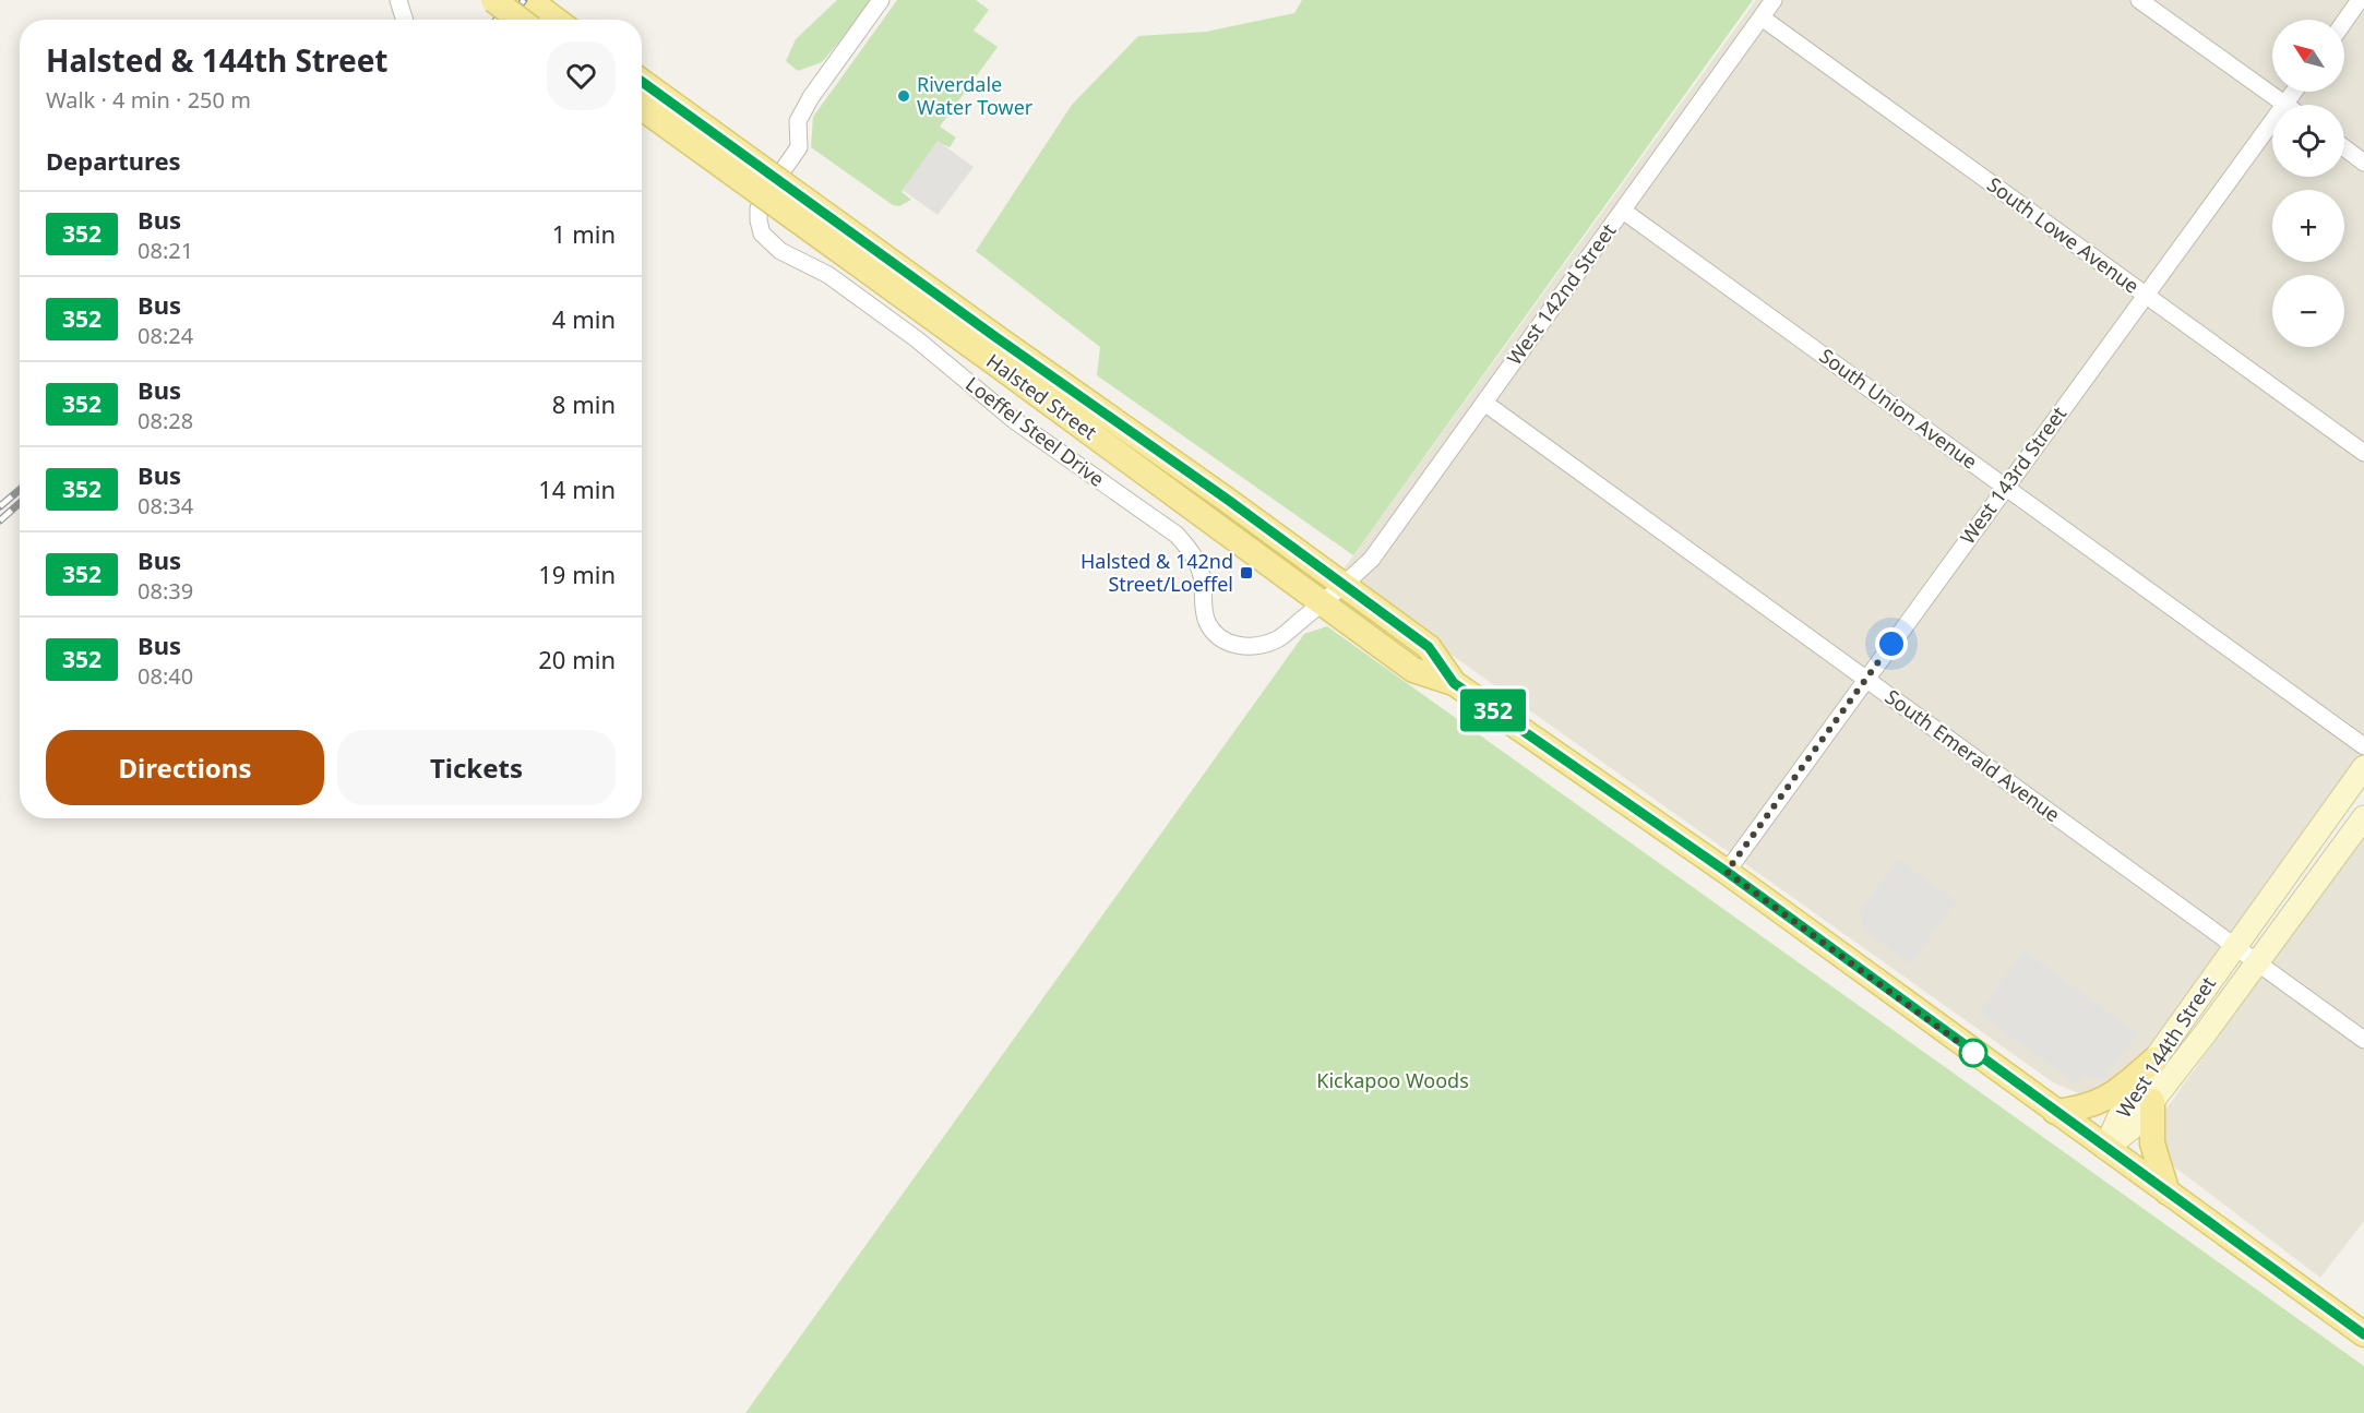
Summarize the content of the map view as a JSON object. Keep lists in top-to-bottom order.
{
  "streets": {
    "main road": ["Halsted Street"],
    "street": [
      "South Lowe Avenue",
      "West 142nd Street",
      "South Union Avenue",
      "Loeffel Steel Drive",
      "West 143rd Street",
      "South Emerald Avenue",
      "West 144th Street"
    ]
  },
  "crossings": [
    ["South Lowe Avenue", "West 142nd Street"],
    ["South Lowe Avenue", "West 143rd Street"],
    ["West 142nd Street", "Halsted Street"],
    ["West 142nd Street", "South Union Avenue"],
    ["West 142nd Street", "Loeffel Steel Drive"],
    ["West 142nd Street", "South Emerald Avenue"],
    ["Halsted Street", "Loeffel Steel Drive"],
    ["Halsted Street", "West 143rd Street"],
    ["Halsted Street", "West 144th Street"],
    ["South Union Avenue", "West 143rd Street"],
    ["West 143rd Street", "South Emerald Avenue"],
    ["South Emerald Avenue", "West 144th Street"]
  ],
  "parks": ["Kickapoo Woods"],
  "places": {
    "other": ["Riverdale Water Tower"],
    "transit": ["Halsted & 142nd Street/Loeffel"]
  },
  "lines": ["bus line 352"],
  "north": "top left",
  "page": {
    "on_map": "352",
    "map_buttons": ["+", "−"],
    "heading": [
      ["Halsted & 144th Street", "Walk · 4 min · 250 m"],
      "Departures"
    ],
    "list": [
      {
        "mark": "352",
        "name": "Bus",
        "note": "08:21",
        "value": "1 min"
      },
      {
        "mark": "352",
        "name": "Bus",
        "note": "08:24",
        "value": "4 min"
      },
      {
        "mark": "352",
        "name": "Bus",
        "note": "08:28",
        "value": "8 min"
      },
      {
        "mark": "352",
        "name": "Bus",
        "note": "08:34",
        "value": "14 min"
      },
      {
        "mark": "352",
        "name": "Bus",
        "note": "08:39",
        "value": "19 min"
      },
      {
        "mark": "352",
        "name": "Bus",
        "note": "08:40",
        "value": "20 min"
      }
    ],
    "buttons": ["Directions", "Tickets"]
  }
}
